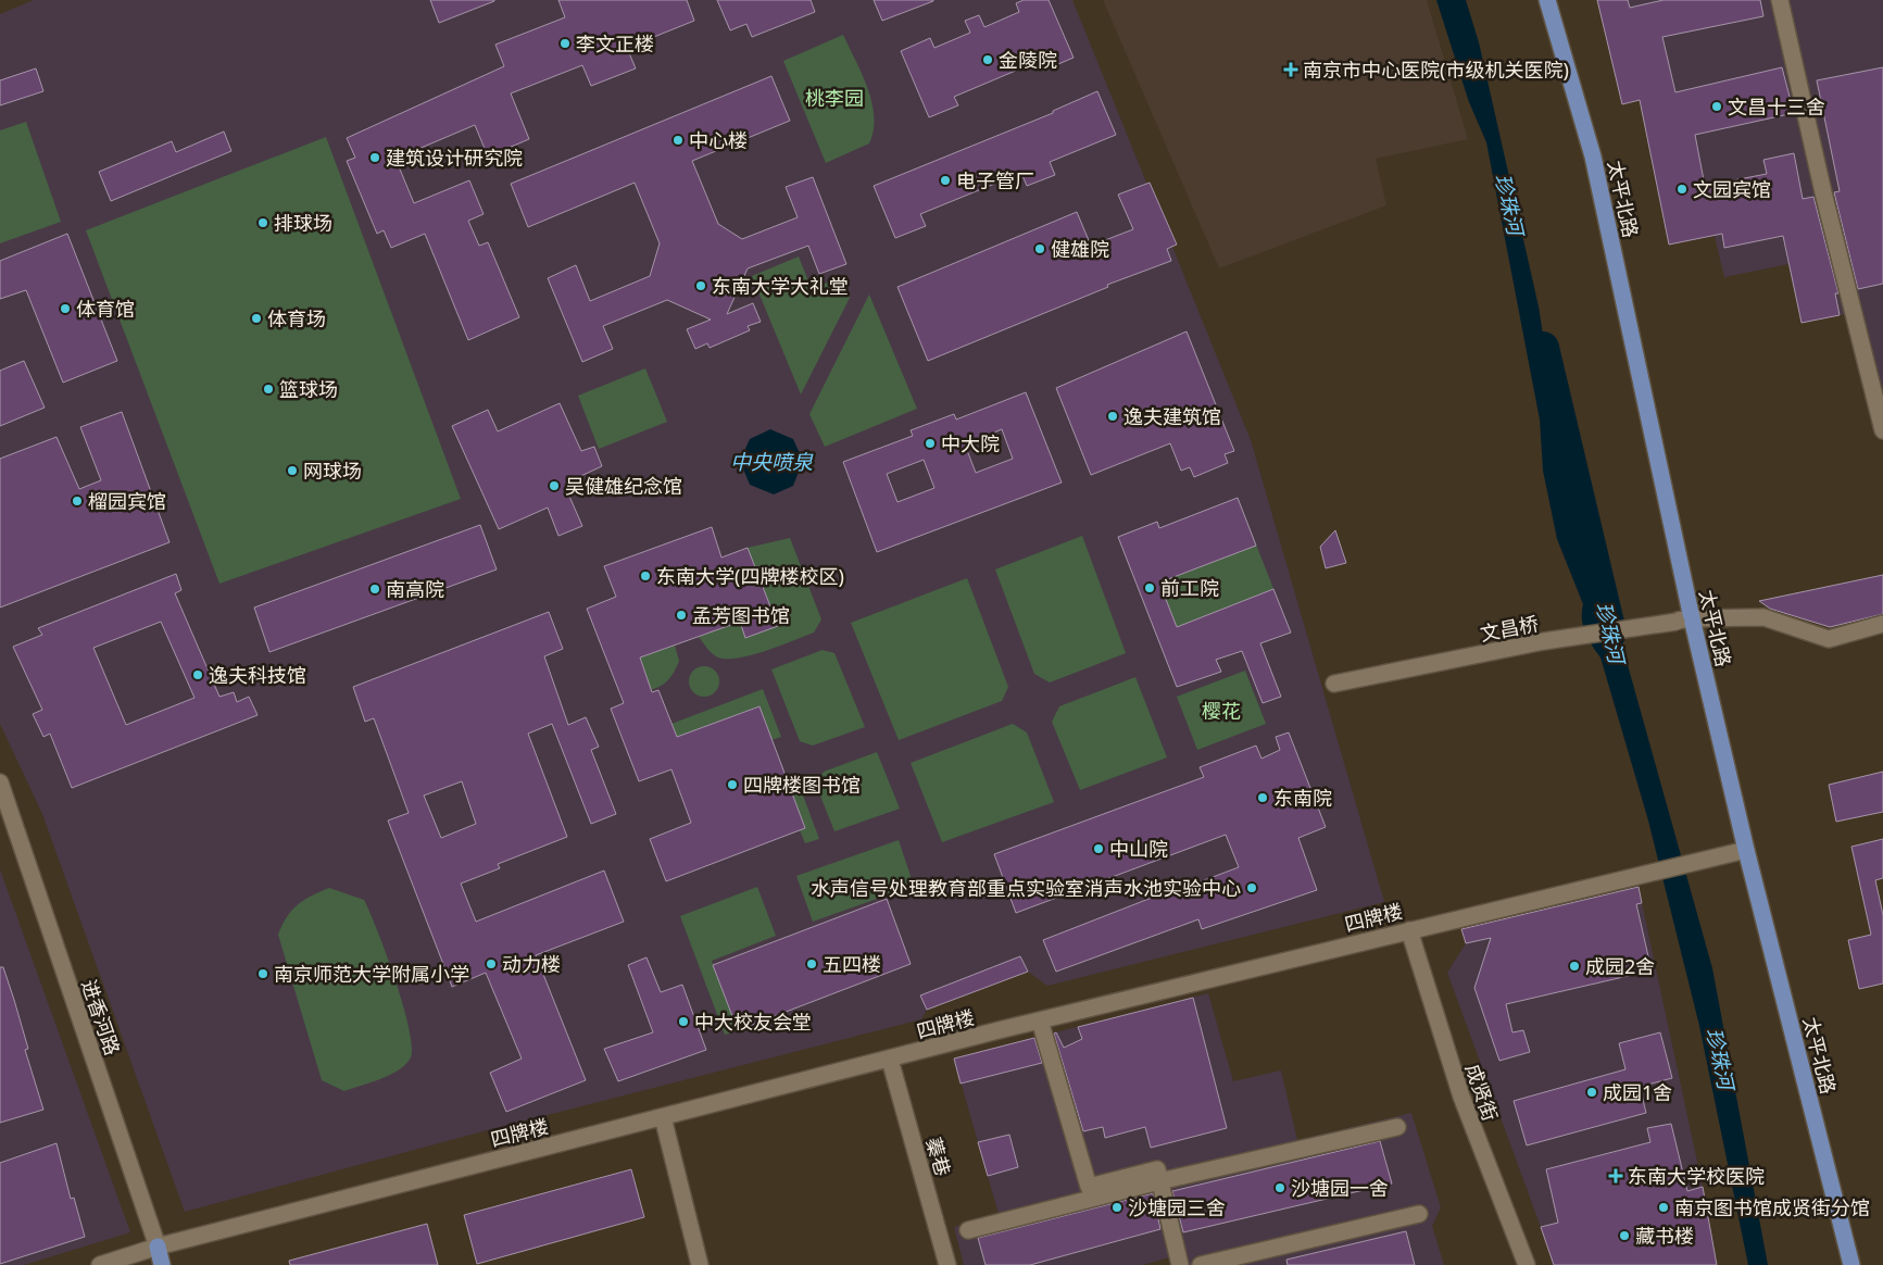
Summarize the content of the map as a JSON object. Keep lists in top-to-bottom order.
{
  "streets": {
    "main road": ["太平北路", "进香河路"],
    "street": [
      "文昌桥",
      "四牌楼",
      "成贤街",
      "蓁巷"
    ]
  },
  "crossings": [
    ["太平北路", "文昌桥"],
    ["太平北路", "四牌楼"],
    ["四牌楼", "进香河路"],
    ["四牌楼", "成贤街"],
    ["四牌楼", "蓁巷"]
  ],
  "water": ["珍珠河", "中央喷泉"],
  "parks": ["桃李园", "樱花"],
  "places": {
    "other": [
      "李文正楼",
      "金陵院",
      "文昌十三舍",
      "中心楼",
      "建筑设计研究院",
      "电子管厂",
      "文园宾馆",
      "排球场",
      "健雄院",
      "东南大学大礼堂",
      "体育馆",
      "体育场",
      "篮球场",
      "逸夫建筑馆",
      "中大院",
      "网球场",
      "吴健雄纪念馆",
      "榴园宾馆",
      "东南大学(四牌楼校区)",
      "前工院",
      "南高院",
      "孟芳图书馆",
      "逸夫科技馆",
      "四牌楼图书馆",
      "东南院",
      "中山院",
      "水声信号处理教育部重点实验室消声水池实验中心",
      "动力楼",
      "五四楼",
      "成园2舍",
      "南京师范大学附属小学",
      "中大校友会堂",
      "成园1舍",
      "沙塘园一舍",
      "沙塘园三舍",
      "南京图书馆成贤街分馆",
      "藏书楼"
    ],
    "health": ["南京市中心医院(市级机关医院)", "东南大学校医院"]
  }
}
